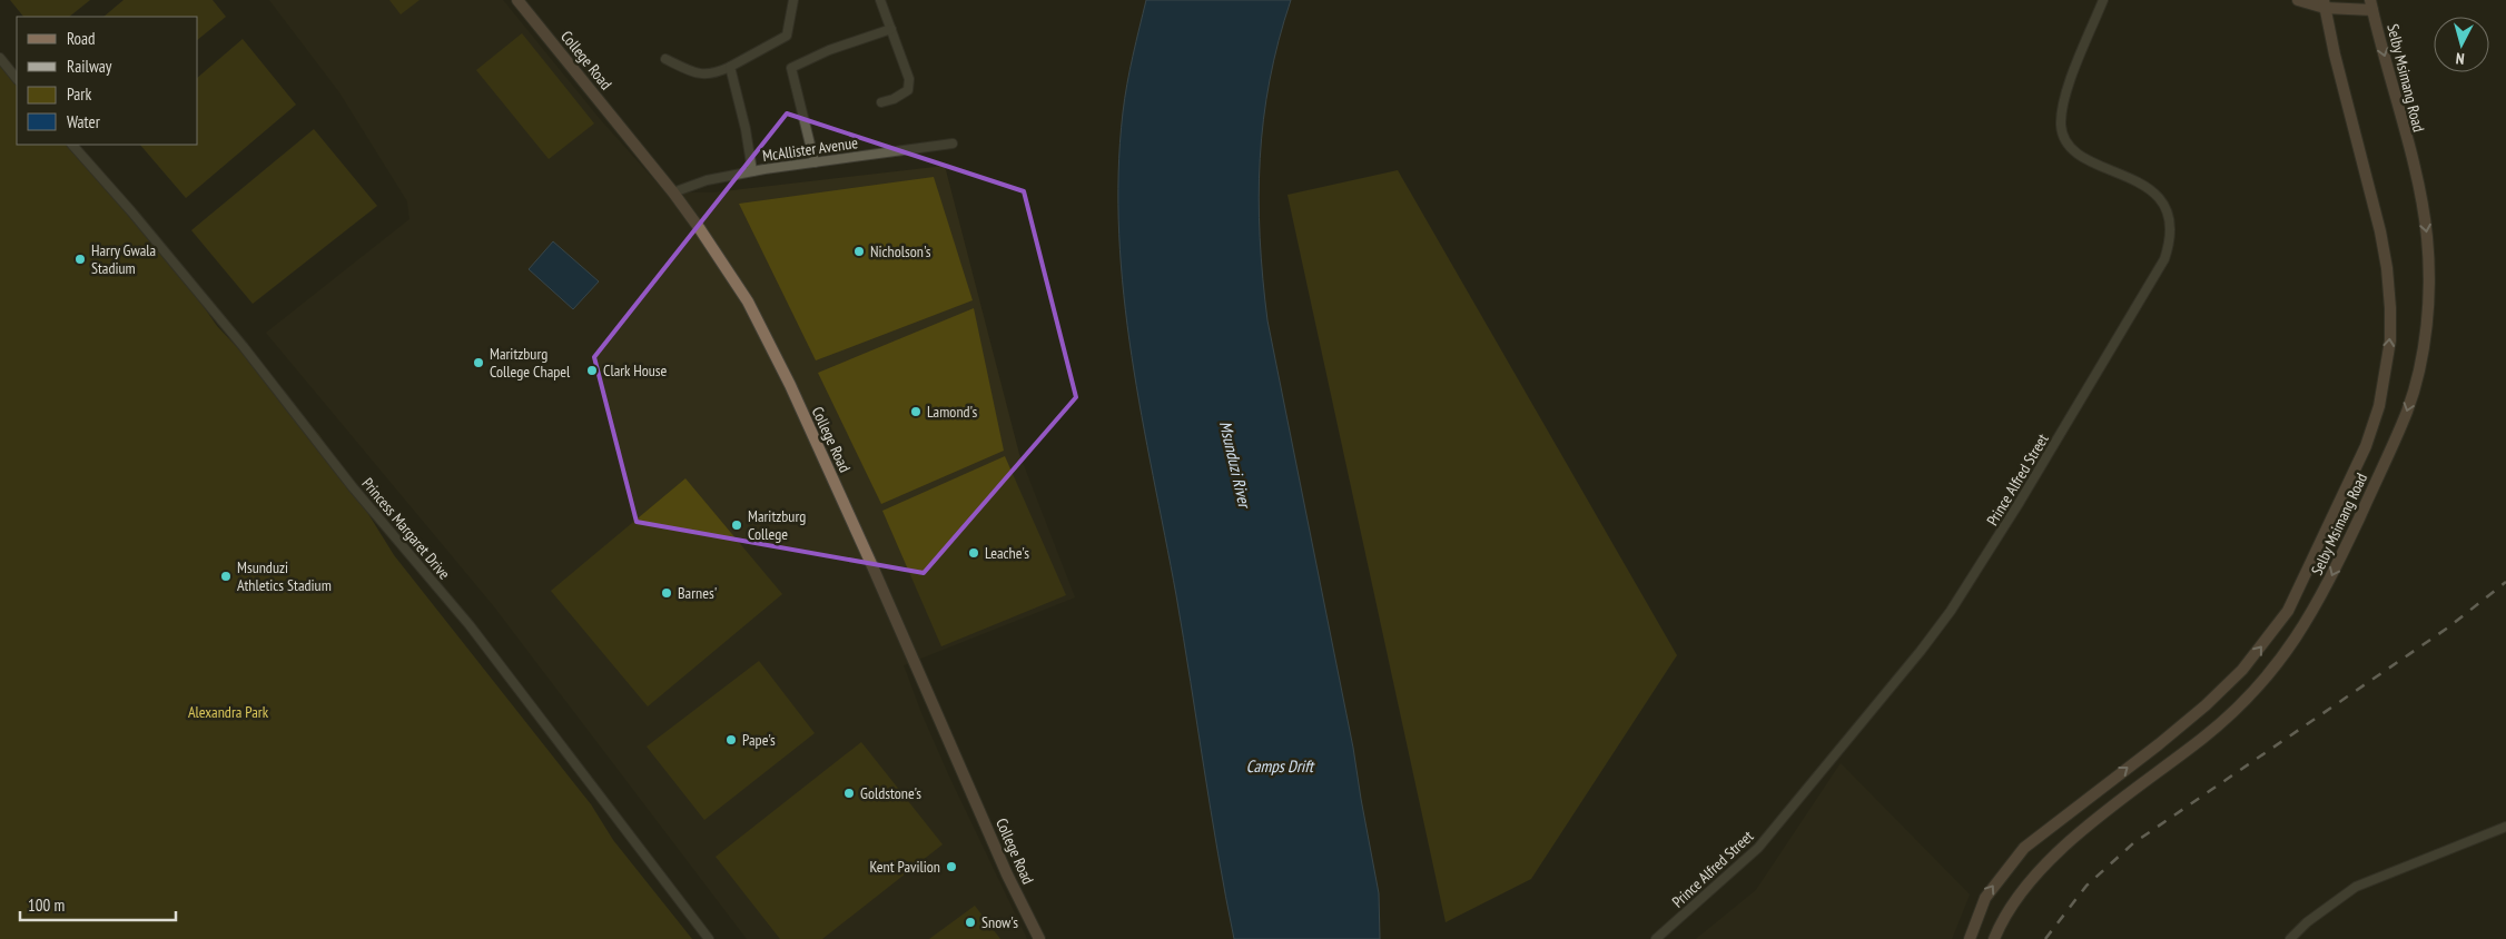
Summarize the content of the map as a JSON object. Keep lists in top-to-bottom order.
{
  "streets": {
    "main road": ["College Road", "Selby Msimang Road"],
    "street": ["McAllister Avenue", "Prince Alfred Street", "Princess Margaret Drive"]
  },
  "crossings": [
    ["College Road", "McAllister Avenue"]
  ],
  "water": ["Msunduzi River", "Camps Drift"],
  "parks": ["Alexandra Park"],
  "places": [
    "Nicholson's",
    "Harry Gwala Stadium",
    "Maritzburg College Chapel",
    "Clark House",
    "Lamond's",
    "Maritzburg College",
    "Leache's",
    "Msunduzi Athletics Stadium",
    "Barnes'",
    "Pape's",
    "Goldstone's",
    "Kent Pavilion",
    "Snow's"
  ],
  "legend": [
    "Road",
    "Railway",
    "Park",
    "Water"
  ],
  "scale_bar": "100 m",
  "north": "bottom"
}
